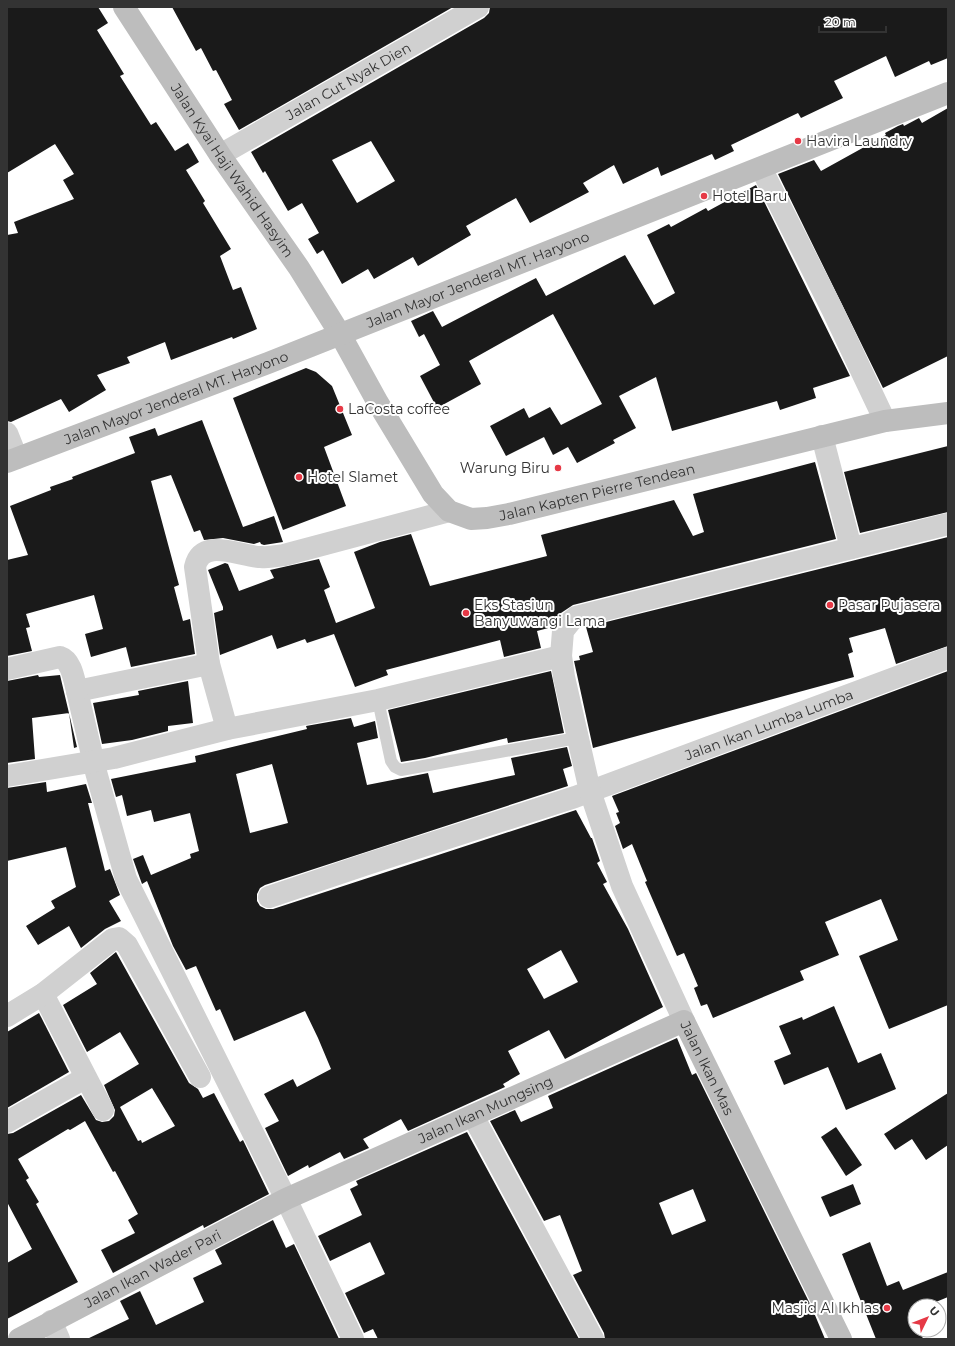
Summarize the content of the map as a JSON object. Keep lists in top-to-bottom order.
{
  "streets": {
    "main road": [
      "Jalan Kyai Haji Wahid Hasyim",
      "Jalan Mayor Jenderal MT. Haryono",
      "Jalan Kapten Pierre Tendean",
      "Jalan Ikan Mas",
      "Jalan Ikan Mungsing",
      "Jalan Ikan Wader Pari"
    ],
    "street": ["Jalan Cut Nyak Dien", "Jalan Ikan Lumba Lumba"]
  },
  "crossings": [
    ["Jalan Cut Nyak Dien", "Jalan Kyai Haji Wahid Hasyim"],
    ["Jalan Kyai Haji Wahid Hasyim", "Jalan Mayor Jenderal MT. Haryono"],
    ["Jalan Kyai Haji Wahid Hasyim", "Jalan Kapten Pierre Tendean"],
    ["Jalan Mayor Jenderal MT. Haryono", "Jalan Kapten Pierre Tendean"],
    ["Jalan Ikan Lumba Lumba", "Jalan Ikan Mas"],
    ["Jalan Ikan Mas", "Jalan Ikan Mungsing"],
    ["Jalan Ikan Mungsing", "Jalan Ikan Wader Pari"]
  ],
  "places": [
    "Havira Laundry",
    "Hotel Baru",
    "LaCosta coffee",
    "Warung Biru",
    "Hotel Slamet",
    "Pasar Pujasera",
    "Eks Stasiun Banyuwangi Lama",
    "Masjid Al Ikhlas"
  ],
  "scale_bar": "20 m",
  "north": "top right"
}
